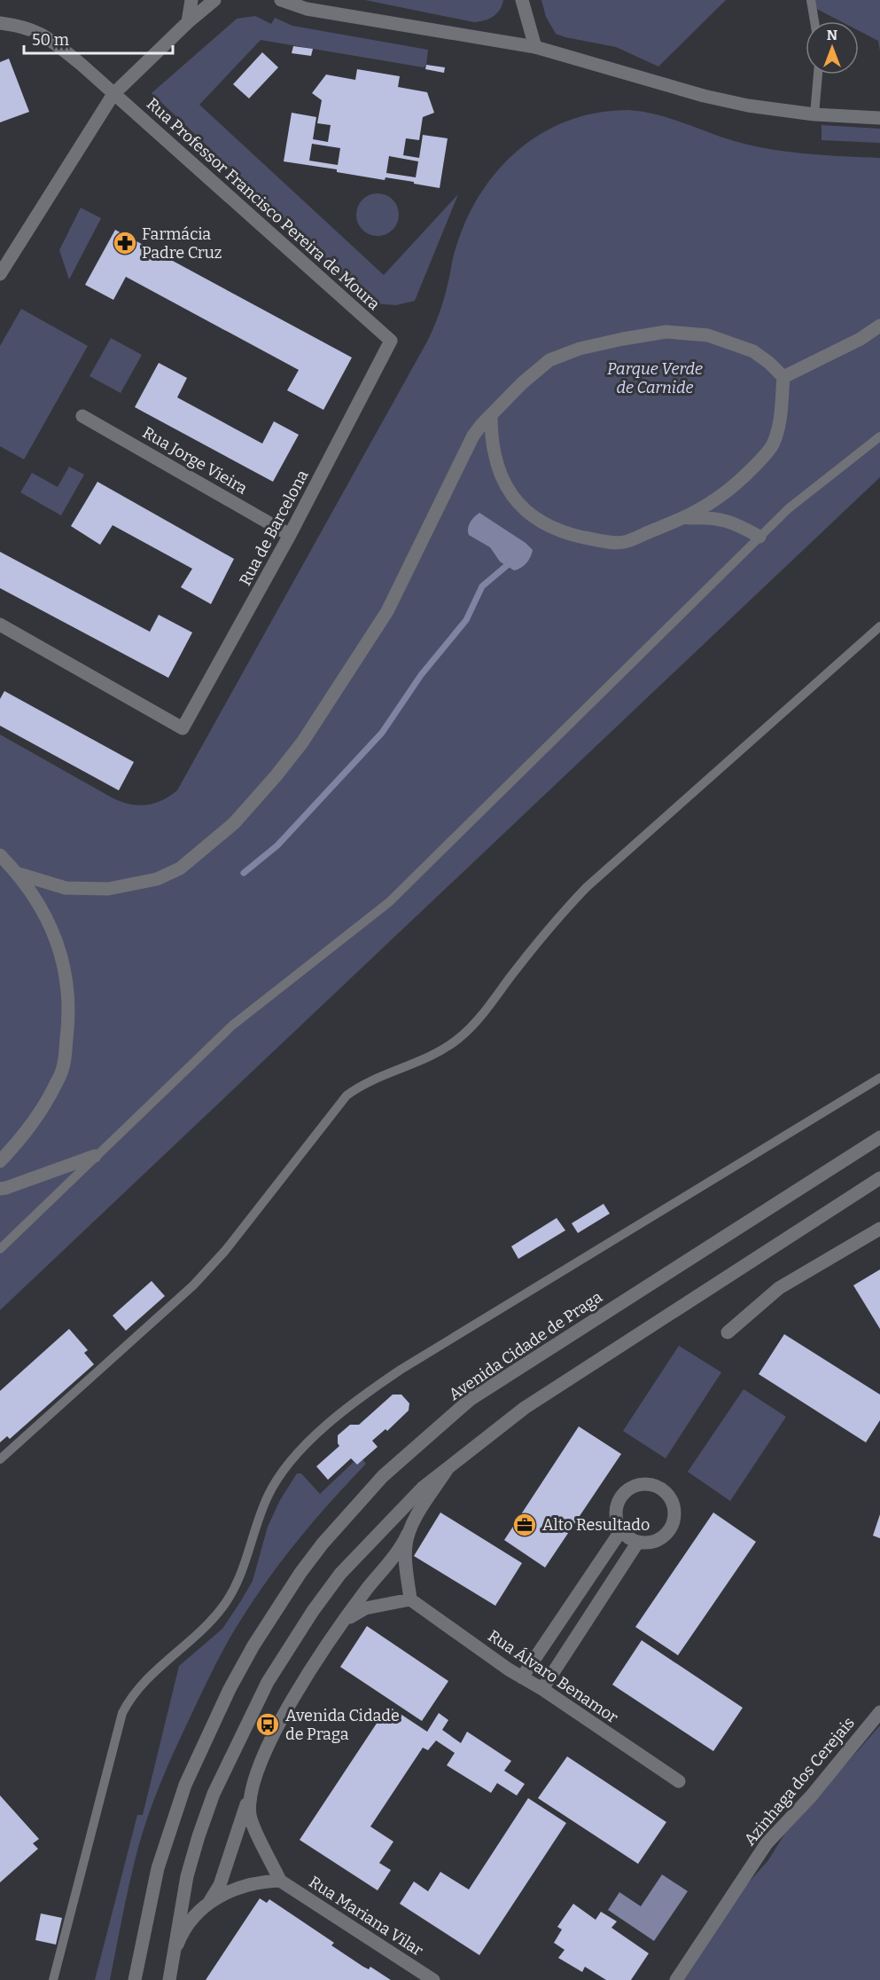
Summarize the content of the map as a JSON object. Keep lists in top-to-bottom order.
{
  "streets": {
    "street": [
      "Rua Professor Francisco Pereira de Moura",
      "Rua Jorge Vieira",
      "Rua de Barcelona",
      "Avenida Cidade de Praga",
      "Rua Álvaro Benamor",
      "Azinhaga dos Cerejais",
      "Rua Mariana Vilar"
    ]
  },
  "crossings": [
    ["Rua Professor Francisco Pereira de Moura", "Rua de Barcelona"],
    ["Rua Jorge Vieira", "Rua de Barcelona"]
  ],
  "parks": ["Parque Verde de Carnide"],
  "places": {
    "pharmacy": ["Farmácia Padre Cruz"],
    "office": ["Alto Resultado"],
    "bus stop": ["Avenida Cidade de Praga"]
  },
  "scale_bar": "50 m",
  "north": "top"
}
